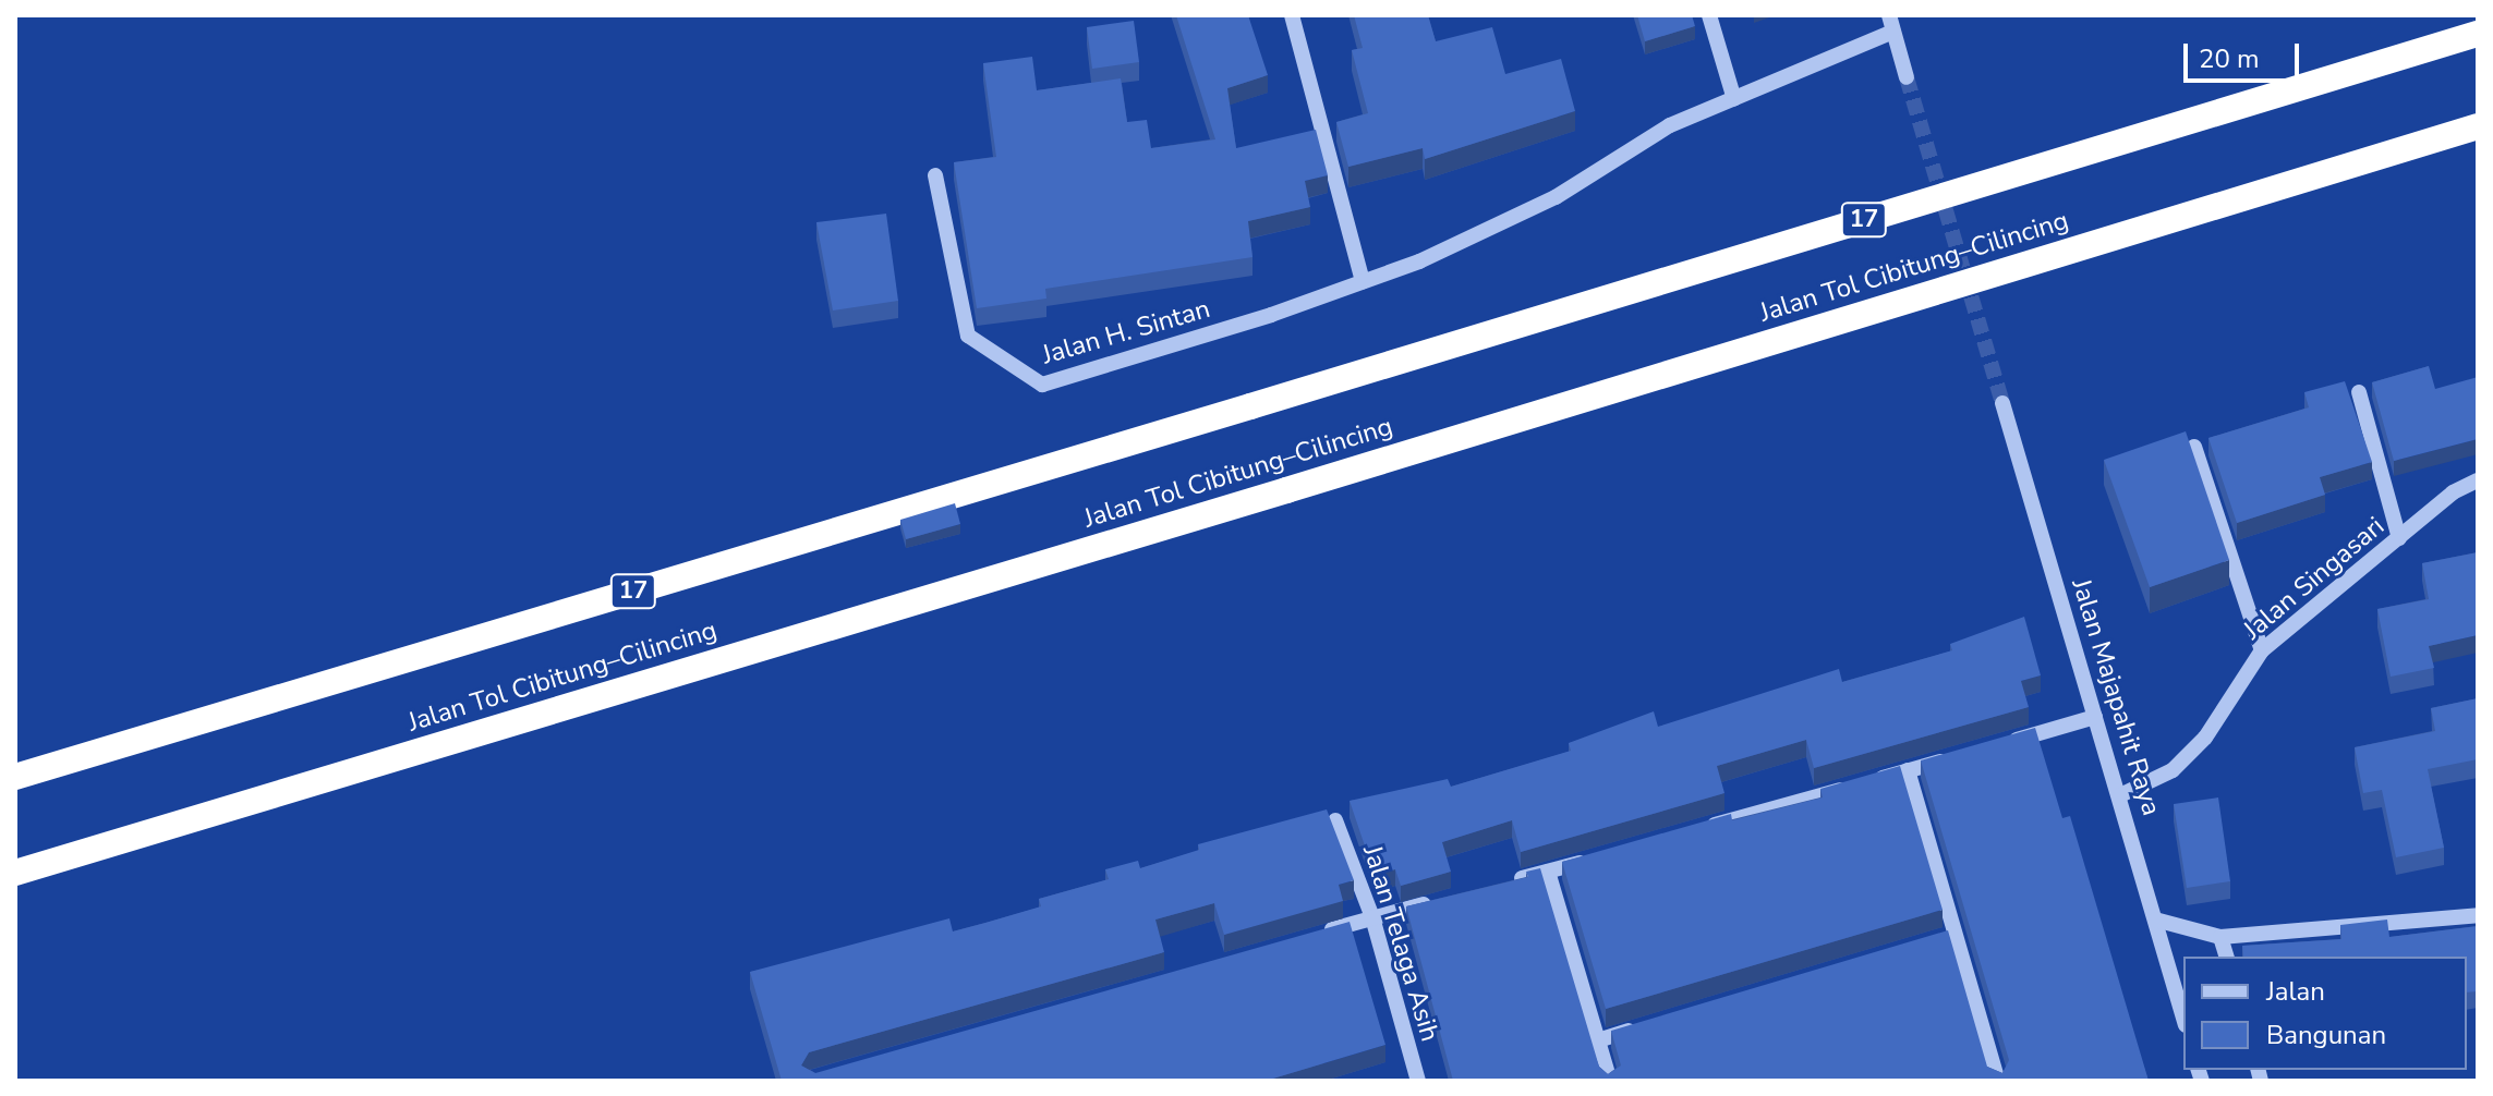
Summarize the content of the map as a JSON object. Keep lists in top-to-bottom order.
{
  "streets": {
    "highway": ["17", "Jalan Tol Cibitung–Cilincing"],
    "street": [
      "Jalan H. Sintan",
      "Jalan Singasari",
      "Jalan Majapahit Raya",
      "Jalan Telaga Asih"
    ]
  },
  "crossings": [
    ["Jalan Singasari", "Jalan Majapahit Raya"]
  ],
  "legend": ["Jalan", "Bangunan"],
  "scale_bar": "20 m"
}
